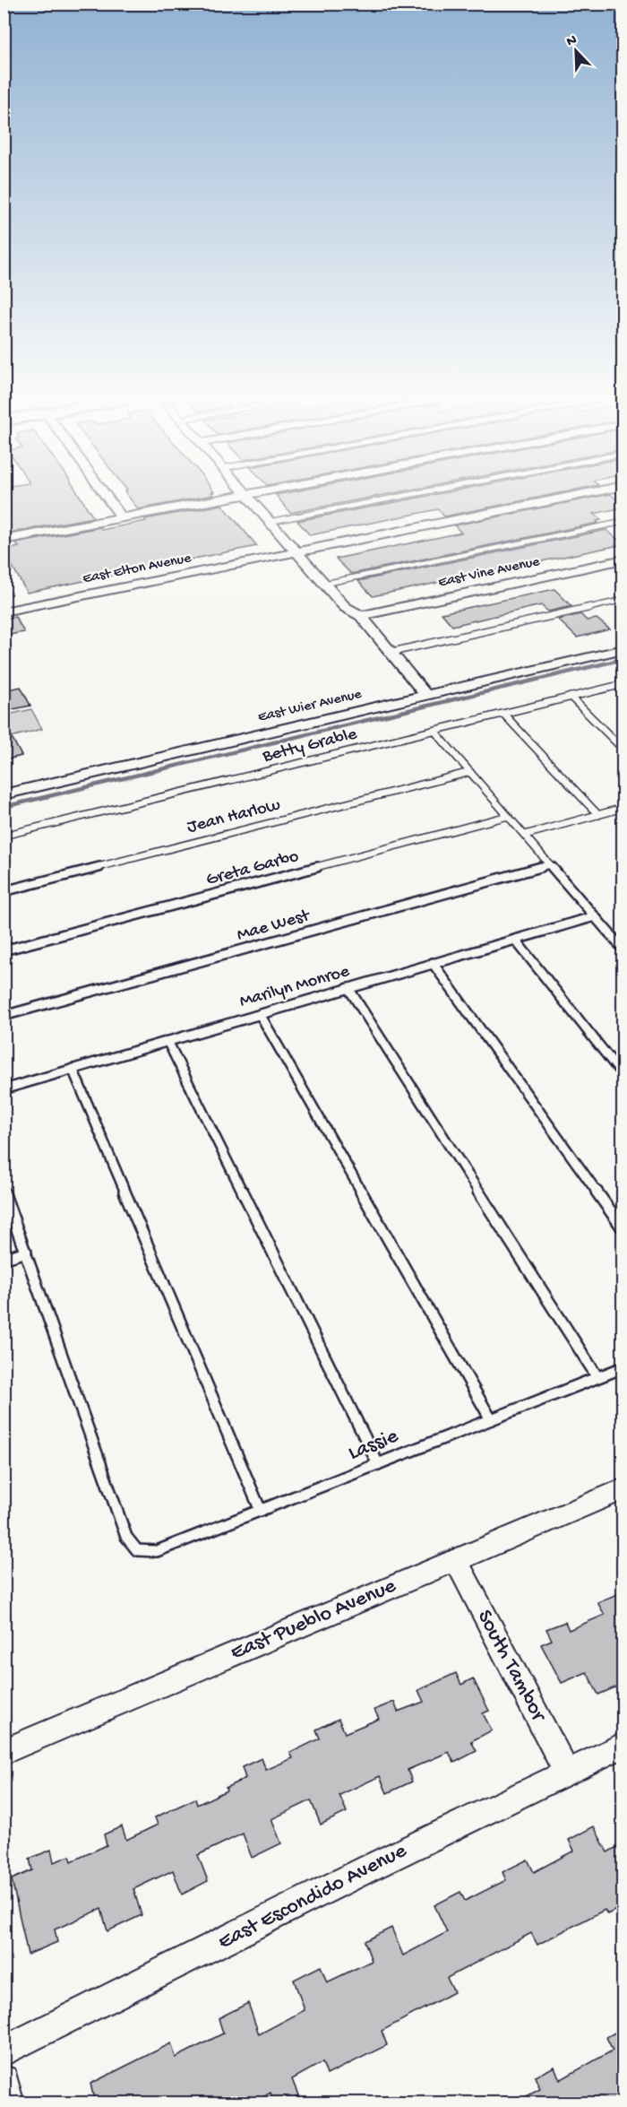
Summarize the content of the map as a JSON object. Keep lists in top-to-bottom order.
{
  "streets": {
    "street": [
      "East Elton Avenue",
      "East Vine Avenue",
      "East Wier Avenue",
      "East Pueblo Avenue",
      "South Tambor",
      "East Escondido Avenue"
    ],
    "lane": [
      "Betty Grable",
      "Jean Harlow",
      "Greta Garbo",
      "Mae West",
      "Marilyn Monroe",
      "Lassie"
    ]
  },
  "crossings": [
    ["East Pueblo Avenue", "South Tambor"],
    ["South Tambor", "East Escondido Avenue"]
  ],
  "north": "top left"
}
